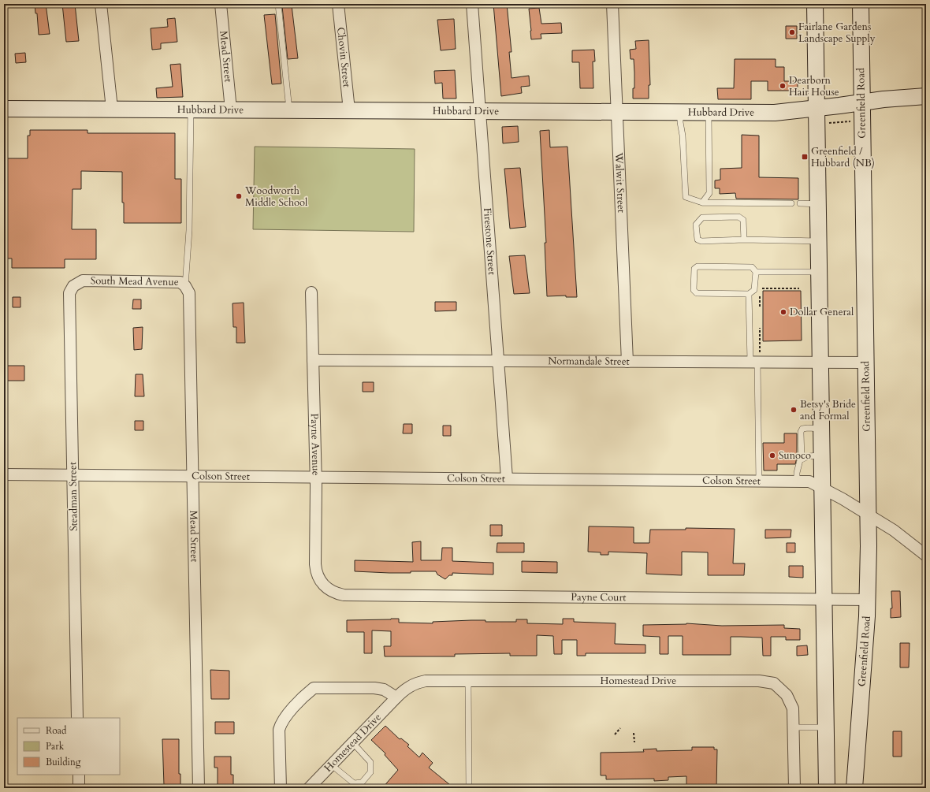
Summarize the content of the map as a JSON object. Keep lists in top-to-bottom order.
{
  "streets": {
    "main road": ["Greenfield Road", "Hubbard Drive"],
    "street": [
      "Mead Street",
      "Chovin Street",
      "Walwit Street",
      "Firestone Street",
      "South Mead Avenue",
      "Normandale Street",
      "Payne Avenue",
      "Colson Street",
      "Steadman Street",
      "Payne Court",
      "Homestead Drive"
    ]
  },
  "crossings": [
    ["Mead Street", "Hubbard Drive"],
    ["Mead Street", "South Mead Avenue"],
    ["Mead Street", "Colson Street"],
    ["Chovin Street", "Hubbard Drive"],
    ["Greenfield Road", "Hubbard Drive"],
    ["Greenfield Road", "Normandale Street"],
    ["Greenfield Road", "Colson Street"],
    ["Greenfield Road", "Payne Court"],
    ["Hubbard Drive", "Walwit Street"],
    ["Hubbard Drive", "Firestone Street"],
    ["Walwit Street", "Normandale Street"],
    ["Firestone Street", "Normandale Street"],
    ["Firestone Street", "Colson Street"],
    ["South Mead Avenue", "Steadman Street"],
    ["Normandale Street", "Payne Avenue"],
    ["Payne Avenue", "Colson Street"],
    ["Payne Avenue", "Payne Court"],
    ["Colson Street", "Steadman Street"]
  ],
  "places": {
    "other": [
      "Fairlane Gardens Landscape Supply",
      "Dearborn Hair House",
      "Woodworth Middle School",
      "Dollar General",
      "Betsy's Bride and Formal",
      "Sunoco"
    ],
    "transit": ["Greenfield / Hubbard (NB)"]
  },
  "legend": ["Road", "Park", "Building"]
}
